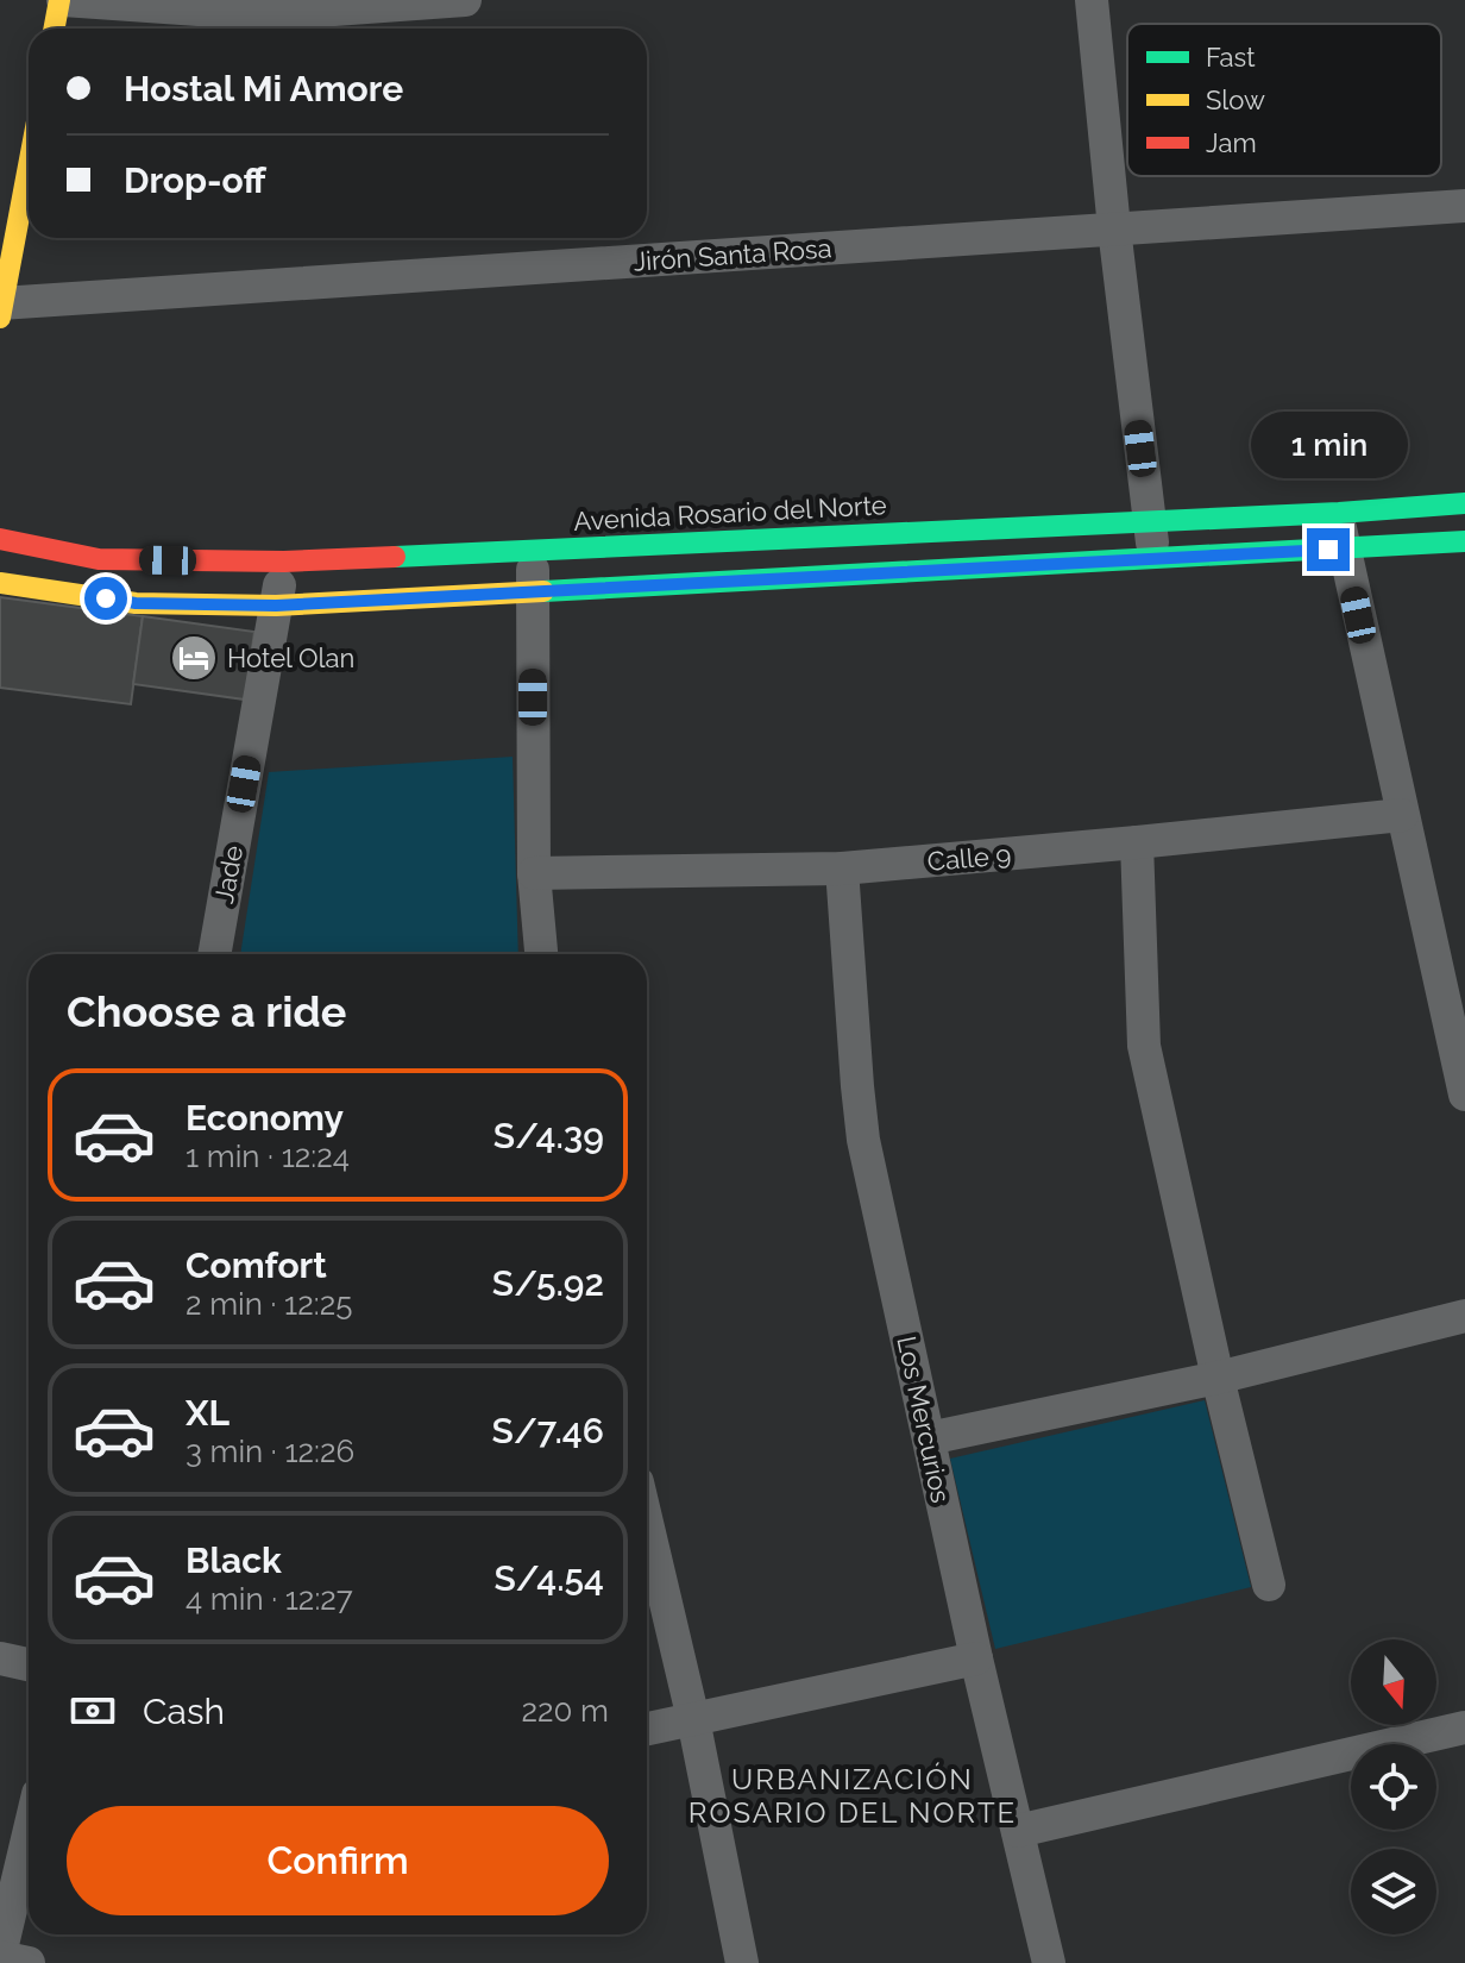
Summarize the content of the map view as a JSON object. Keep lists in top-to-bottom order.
{
  "streets": {
    "street": [
      "Jirón Santa Rosa",
      "Avenida Rosario del Norte",
      "Calle 9",
      "Jade",
      "Los Mercurios"
    ]
  },
  "crossings": [
    ["Avenida Rosario del Norte", "Jade"],
    ["Calle 9", "Los Mercurios"]
  ],
  "districts": ["URBANIZACIÓN ROSARIO DEL NORTE"],
  "places": {
    "hotel": ["Hotel Olan"]
  },
  "legend": ["Fast", "Slow", "Jam"],
  "north": "bottom",
  "page": {
    "banner": ["Hostal Mi Amore", "Drop-off"],
    "bubble": "1 min",
    "heading": "Choose a ride",
    "list": [
      {
        "name": "Economy",
        "note": "1 min · 12:24",
        "value": "S/4.39"
      },
      {
        "name": "Comfort",
        "note": "2 min · 12:25",
        "value": "S/5.92"
      },
      {
        "name": "XL",
        "note": "3 min · 12:26",
        "value": "S/7.46"
      },
      {
        "name": "Black",
        "note": "4 min · 12:27",
        "value": "S/4.54"
      }
    ],
    "pay": ["Cash", "220 m"],
    "buttons": "Confirm"
  }
}
